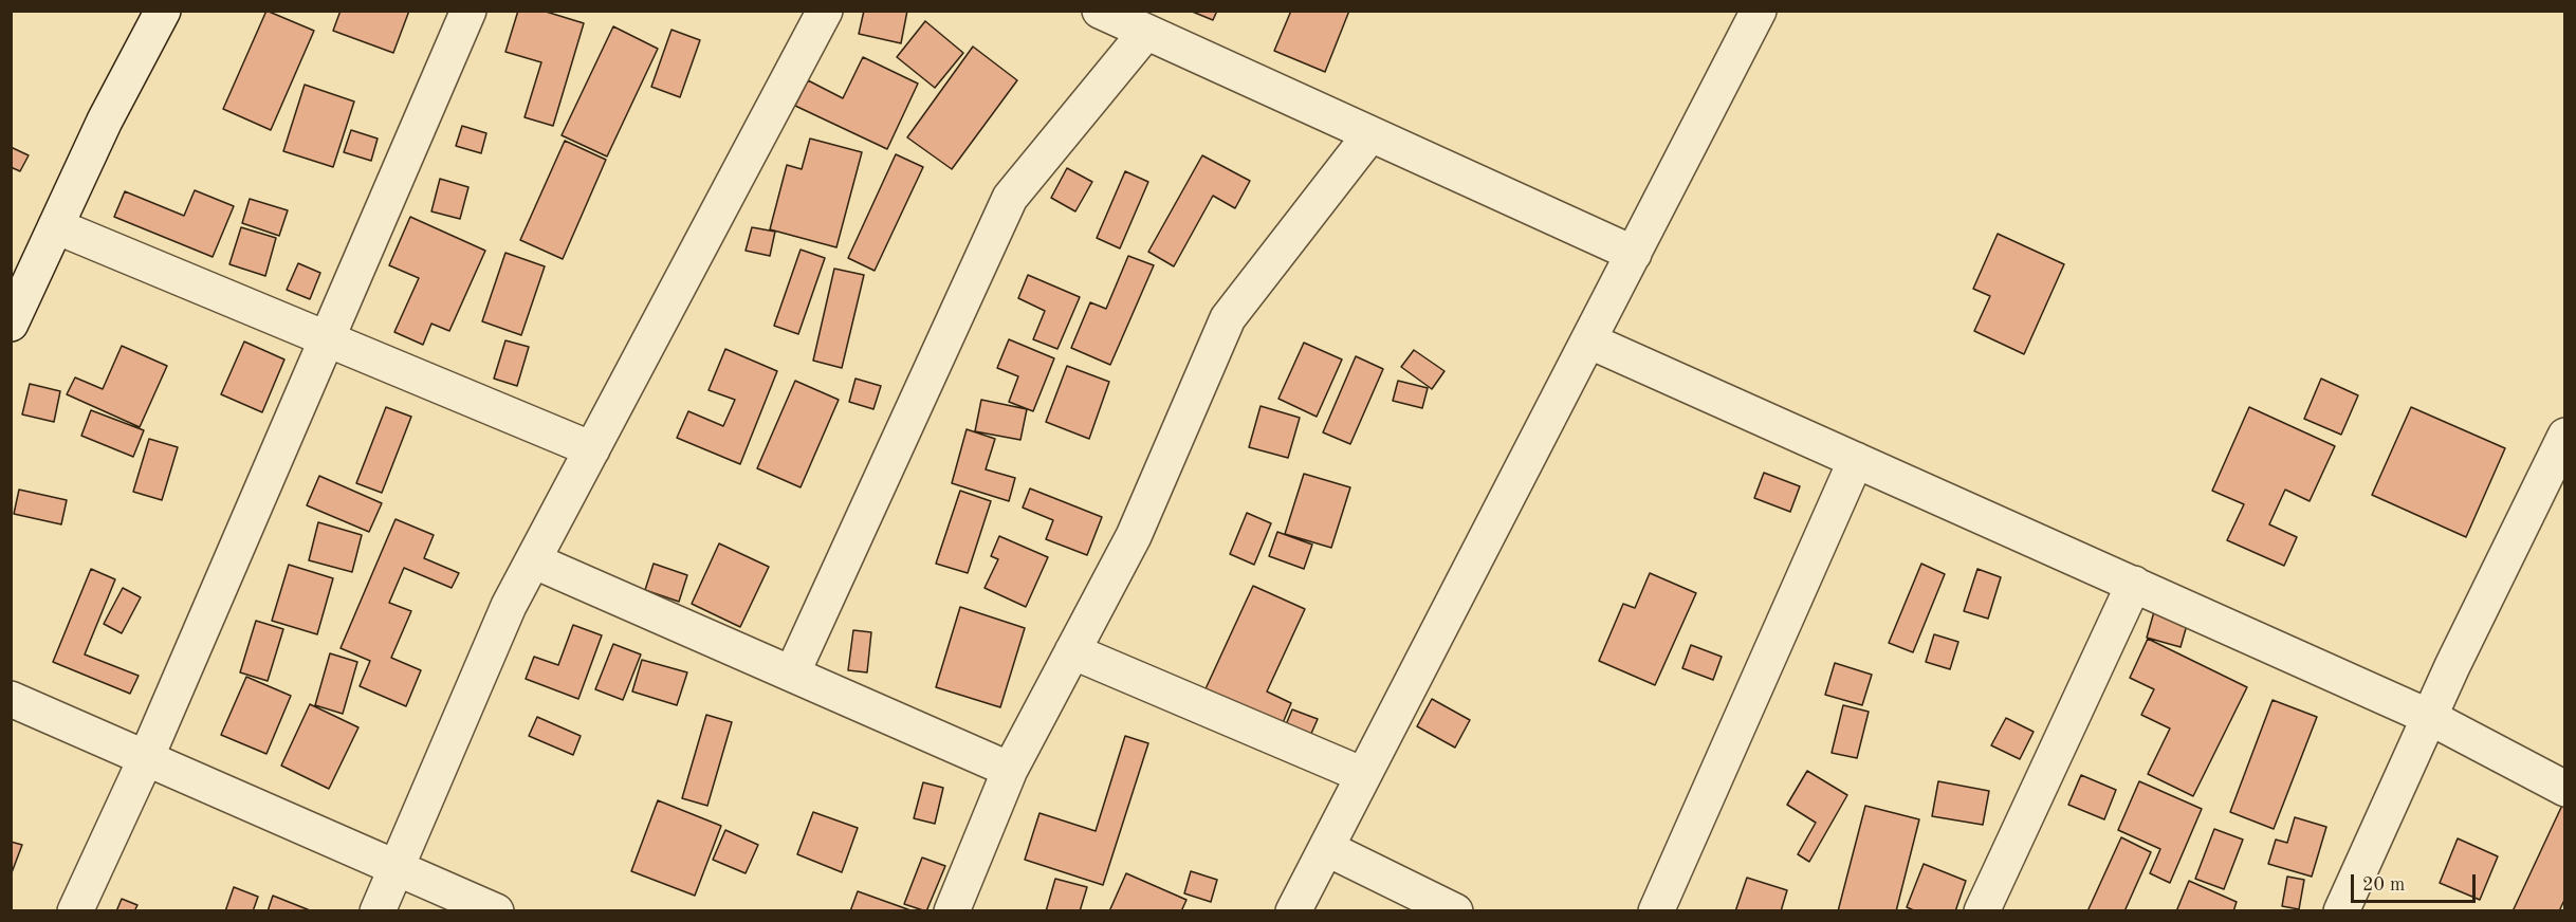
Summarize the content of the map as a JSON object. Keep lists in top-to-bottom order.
{
  "scale_bar": "20 m"
}
